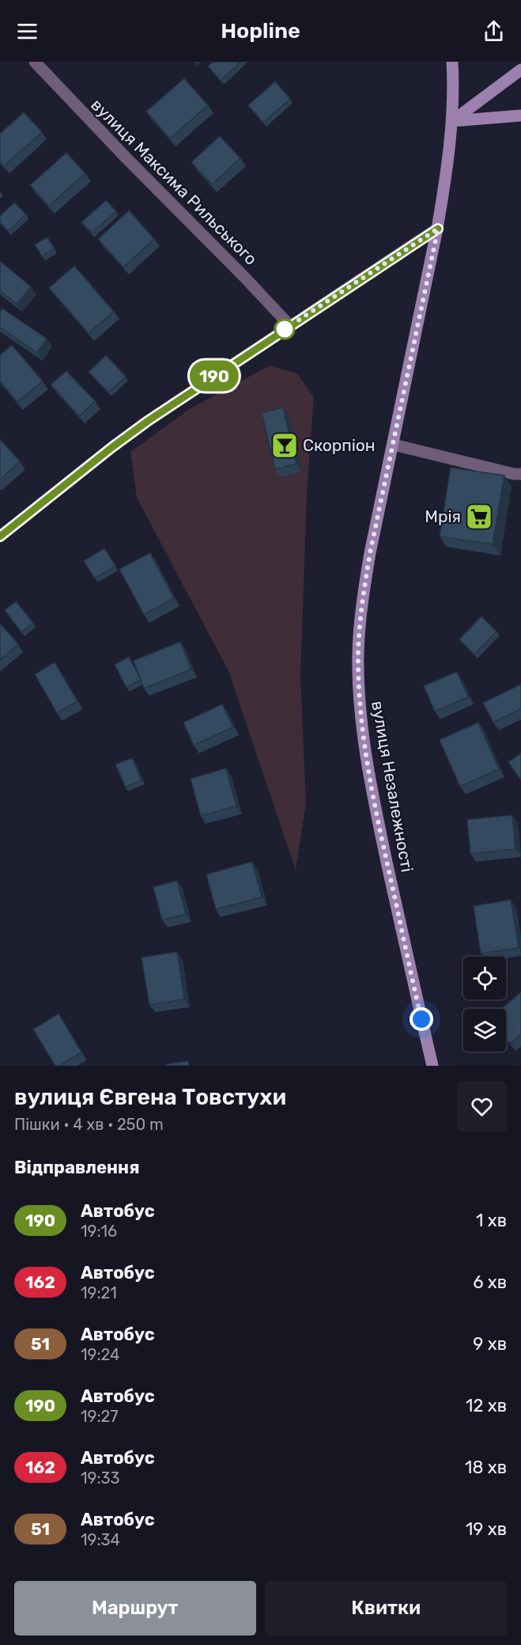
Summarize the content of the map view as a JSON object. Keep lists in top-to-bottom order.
{
  "streets": {
    "main road": ["вулиця Незалежності"],
    "street": ["вулиця Максима Рильського"]
  },
  "places": {
    "bar": ["Скорпіон"],
    "supermarket": ["Мрія"]
  },
  "lines": ["bus line 190"],
  "page": {
    "header": "Hopline",
    "on_map": "190",
    "heading": [
      ["вулиця Євгена Товстухи", "Пішки · 4 хв · 250 m"],
      "Відправлення"
    ],
    "list": [
      {
        "mark": "190",
        "name": "Автобус",
        "note": "19:16",
        "value": "1 хв"
      },
      {
        "mark": "162",
        "name": "Автобус",
        "note": "19:21",
        "value": "6 хв"
      },
      {
        "mark": "51",
        "name": "Автобус",
        "note": "19:24",
        "value": "9 хв"
      },
      {
        "mark": "190",
        "name": "Автобус",
        "note": "19:27",
        "value": "12 хв"
      },
      {
        "mark": "162",
        "name": "Автобус",
        "note": "19:33",
        "value": "18 хв"
      },
      {
        "mark": "51",
        "name": "Автобус",
        "note": "19:34",
        "value": "19 хв"
      }
    ],
    "buttons": ["Маршрут", "Квитки"]
  }
}
